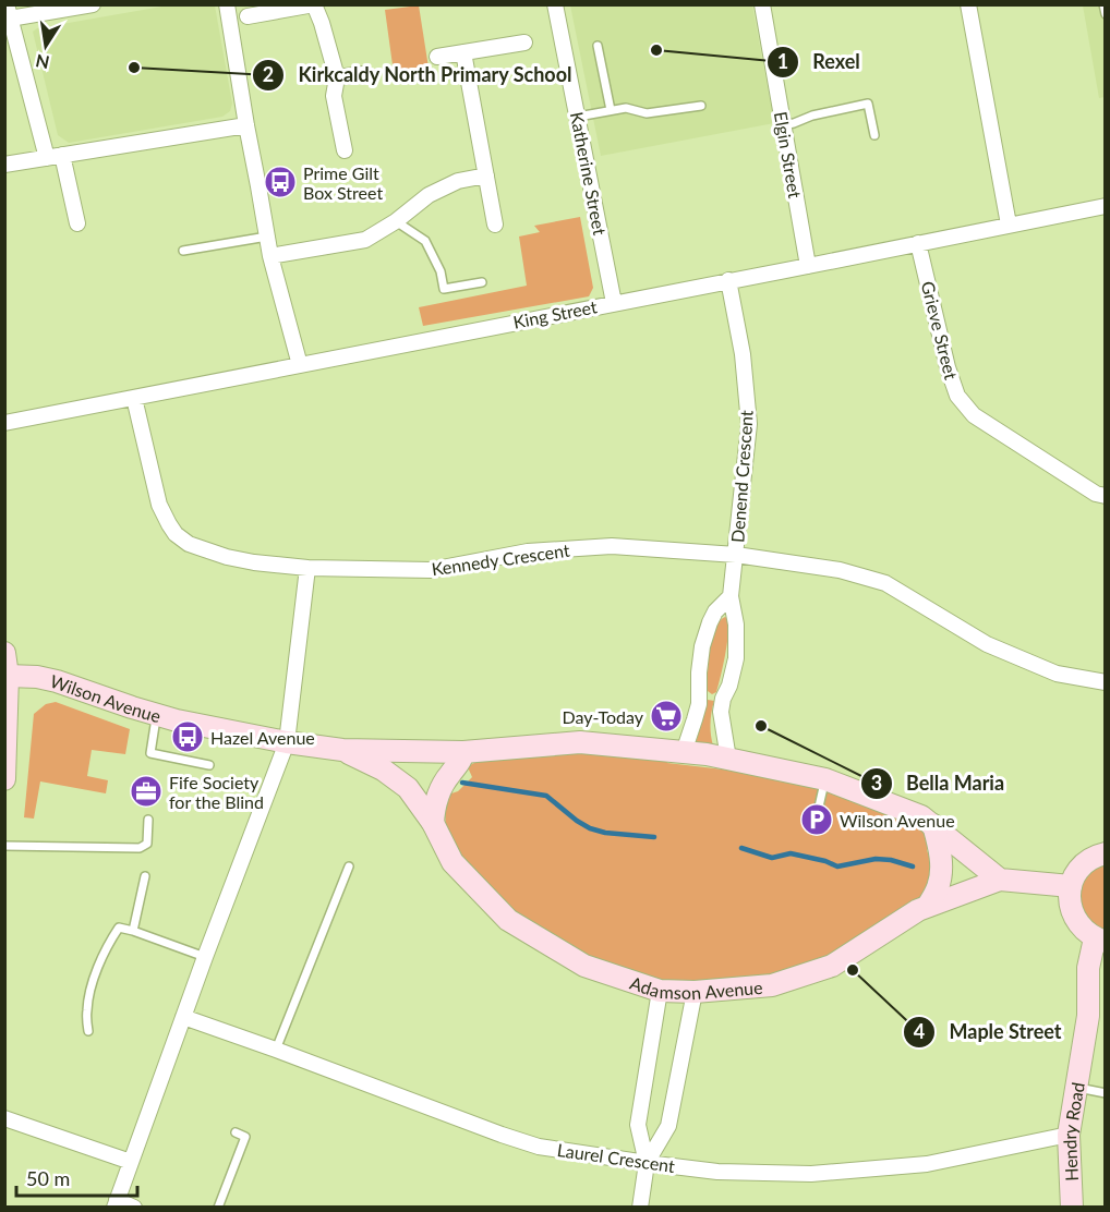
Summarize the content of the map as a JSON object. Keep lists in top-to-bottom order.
{
  "streets": {
    "street": [
      "Elgin Street",
      "Katherine Street",
      "King Street",
      "Grieve Street",
      "Denend Crescent",
      "Kennedy Crescent",
      "Wilson Avenue",
      "Adamson Avenue",
      "Hendry Road",
      "Laurel Crescent"
    ]
  },
  "crossings": [
    ["Elgin Street", "King Street"],
    ["Katherine Street", "King Street"],
    ["King Street", "Grieve Street"],
    ["King Street", "Denend Crescent"],
    ["King Street", "Kennedy Crescent"],
    ["Denend Crescent", "Kennedy Crescent"],
    ["Denend Crescent", "Wilson Avenue"],
    ["Wilson Avenue", "Adamson Avenue"],
    ["Hendry Road", "Laurel Crescent"]
  ],
  "places": {
    "other": [
      "Rexel",
      "Kirkcaldy North Primary School",
      "Bella Maria",
      "Maple Street"
    ],
    "bus stop": ["Prime Gilt Box Street", "Hazel Avenue"],
    "supermarket": ["Day-Today"],
    "office": ["Fife Society for the Blind"],
    "parking": ["Wilson Avenue"]
  },
  "scale_bar": "50 m",
  "north": "bottom"
}
